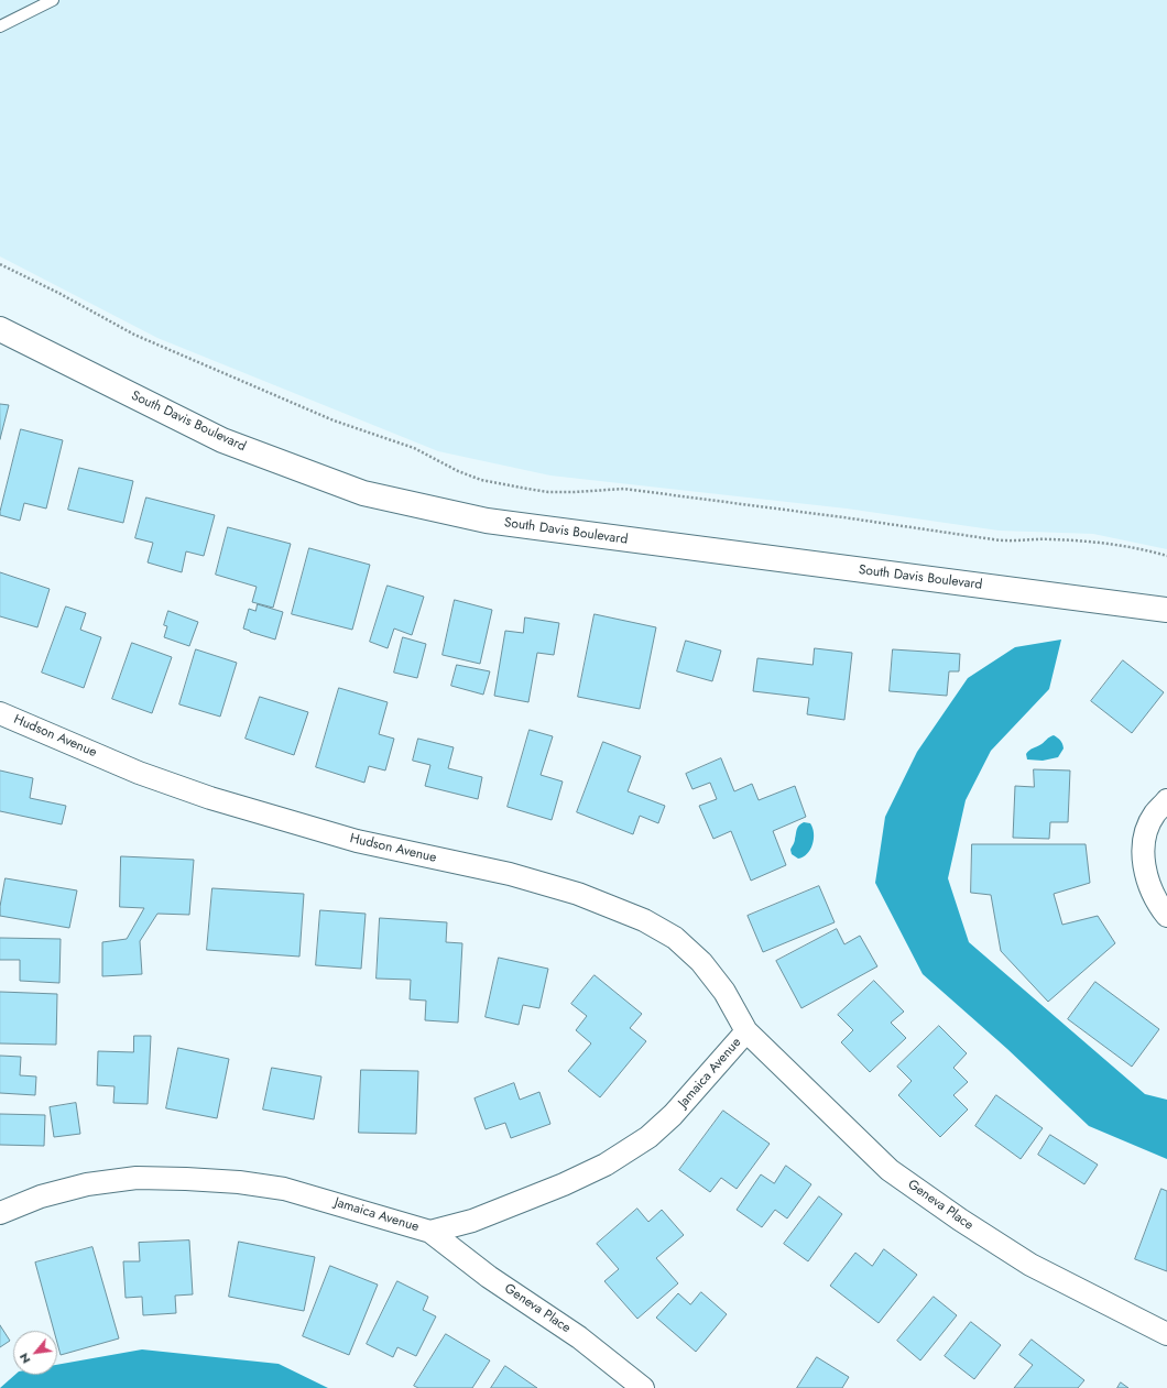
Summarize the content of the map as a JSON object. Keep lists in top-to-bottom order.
{
  "streets": {
    "street": [
      "South Davis Boulevard",
      "Hudson Avenue",
      "Jamaica Avenue",
      "Geneva Place"
    ]
  },
  "crossings": [
    ["Hudson Avenue", "Jamaica Avenue"],
    ["Hudson Avenue", "Geneva Place"],
    ["Jamaica Avenue", "Geneva Place"]
  ],
  "north": "bottom left"
}
